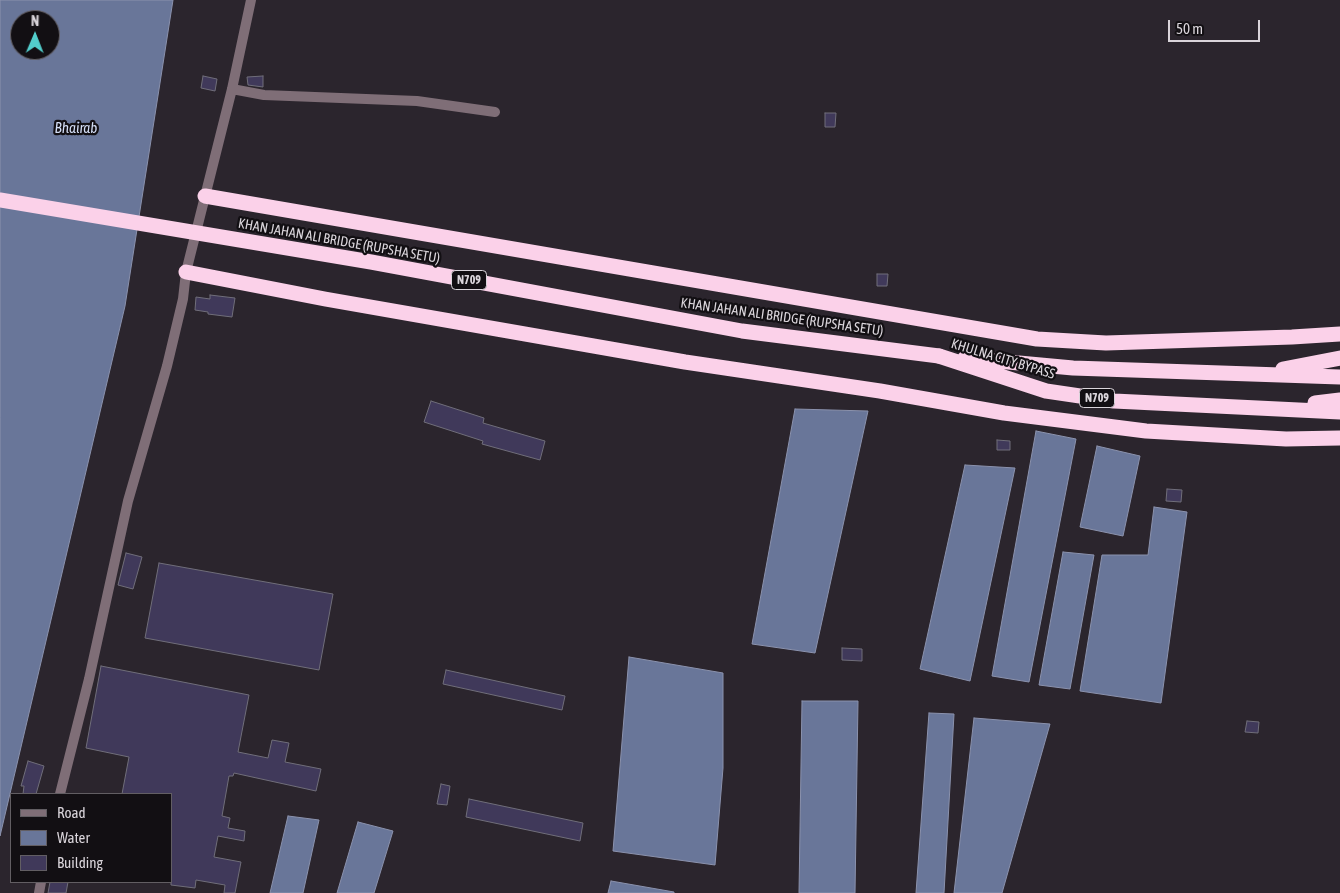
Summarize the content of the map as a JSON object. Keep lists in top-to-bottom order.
{
  "streets": {
    "highway": ["KHAN JAHAN ALI BRIDGE (RUPSHA SETU)", "N709", "KHULNA CITY BYPASS"]
  },
  "crossings": [
    ["KHAN JAHAN ALI BRIDGE (RUPSHA SETU)", "KHULNA CITY BYPASS"]
  ],
  "water": ["Bhairab"],
  "legend": ["Road", "Water", "Building"],
  "scale_bar": "50 m",
  "north": "top"
}
